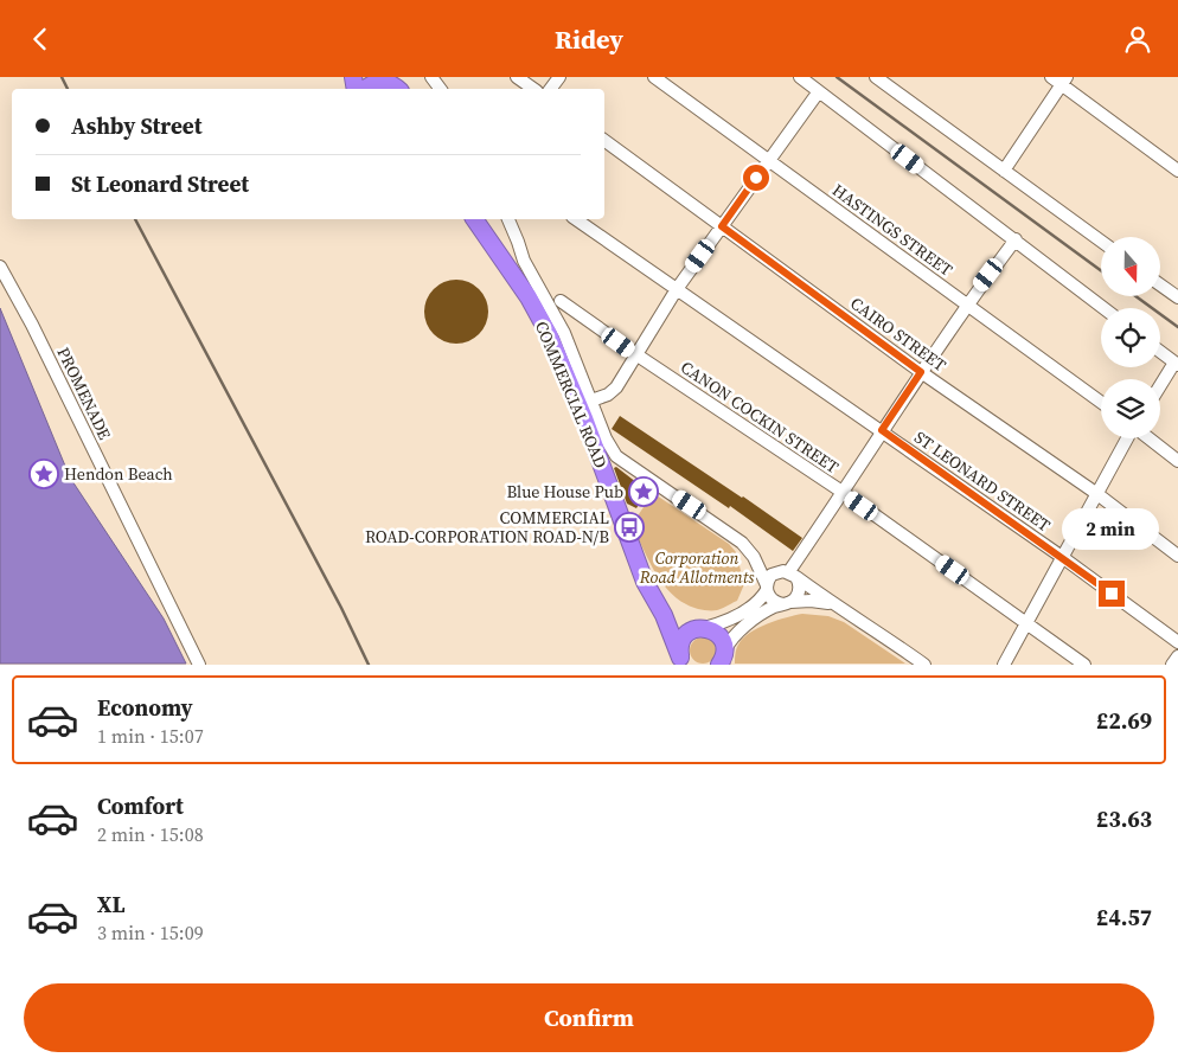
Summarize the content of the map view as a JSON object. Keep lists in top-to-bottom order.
{
  "streets": {
    "highway": ["COMMERCIAL ROAD"],
    "street": [
      "HASTINGS STREET",
      "CAIRO STREET",
      "PROMENADE",
      "CANON COCKIN STREET",
      "ST LEONARD STREET"
    ]
  },
  "parks": ["Corporation Road Allotments"],
  "places": {
    "place": ["Hendon Beach", "Blue House Pub"],
    "bus stop": ["COMMERCIAL ROAD-CORPORATION ROAD-N/B"]
  },
  "north": "bottom",
  "page": {
    "header": "Ridey",
    "banner": ["Ashby Street", "St Leonard Street"],
    "bubble": "2 min",
    "list": [
      {
        "name": "Economy",
        "note": "1 min · 15:07",
        "value": "£2.69"
      },
      {
        "name": "Comfort",
        "note": "2 min · 15:08",
        "value": "£3.63"
      },
      {
        "name": "XL",
        "note": "3 min · 15:09",
        "value": "£4.57"
      }
    ],
    "buttons": "Confirm"
  }
}
